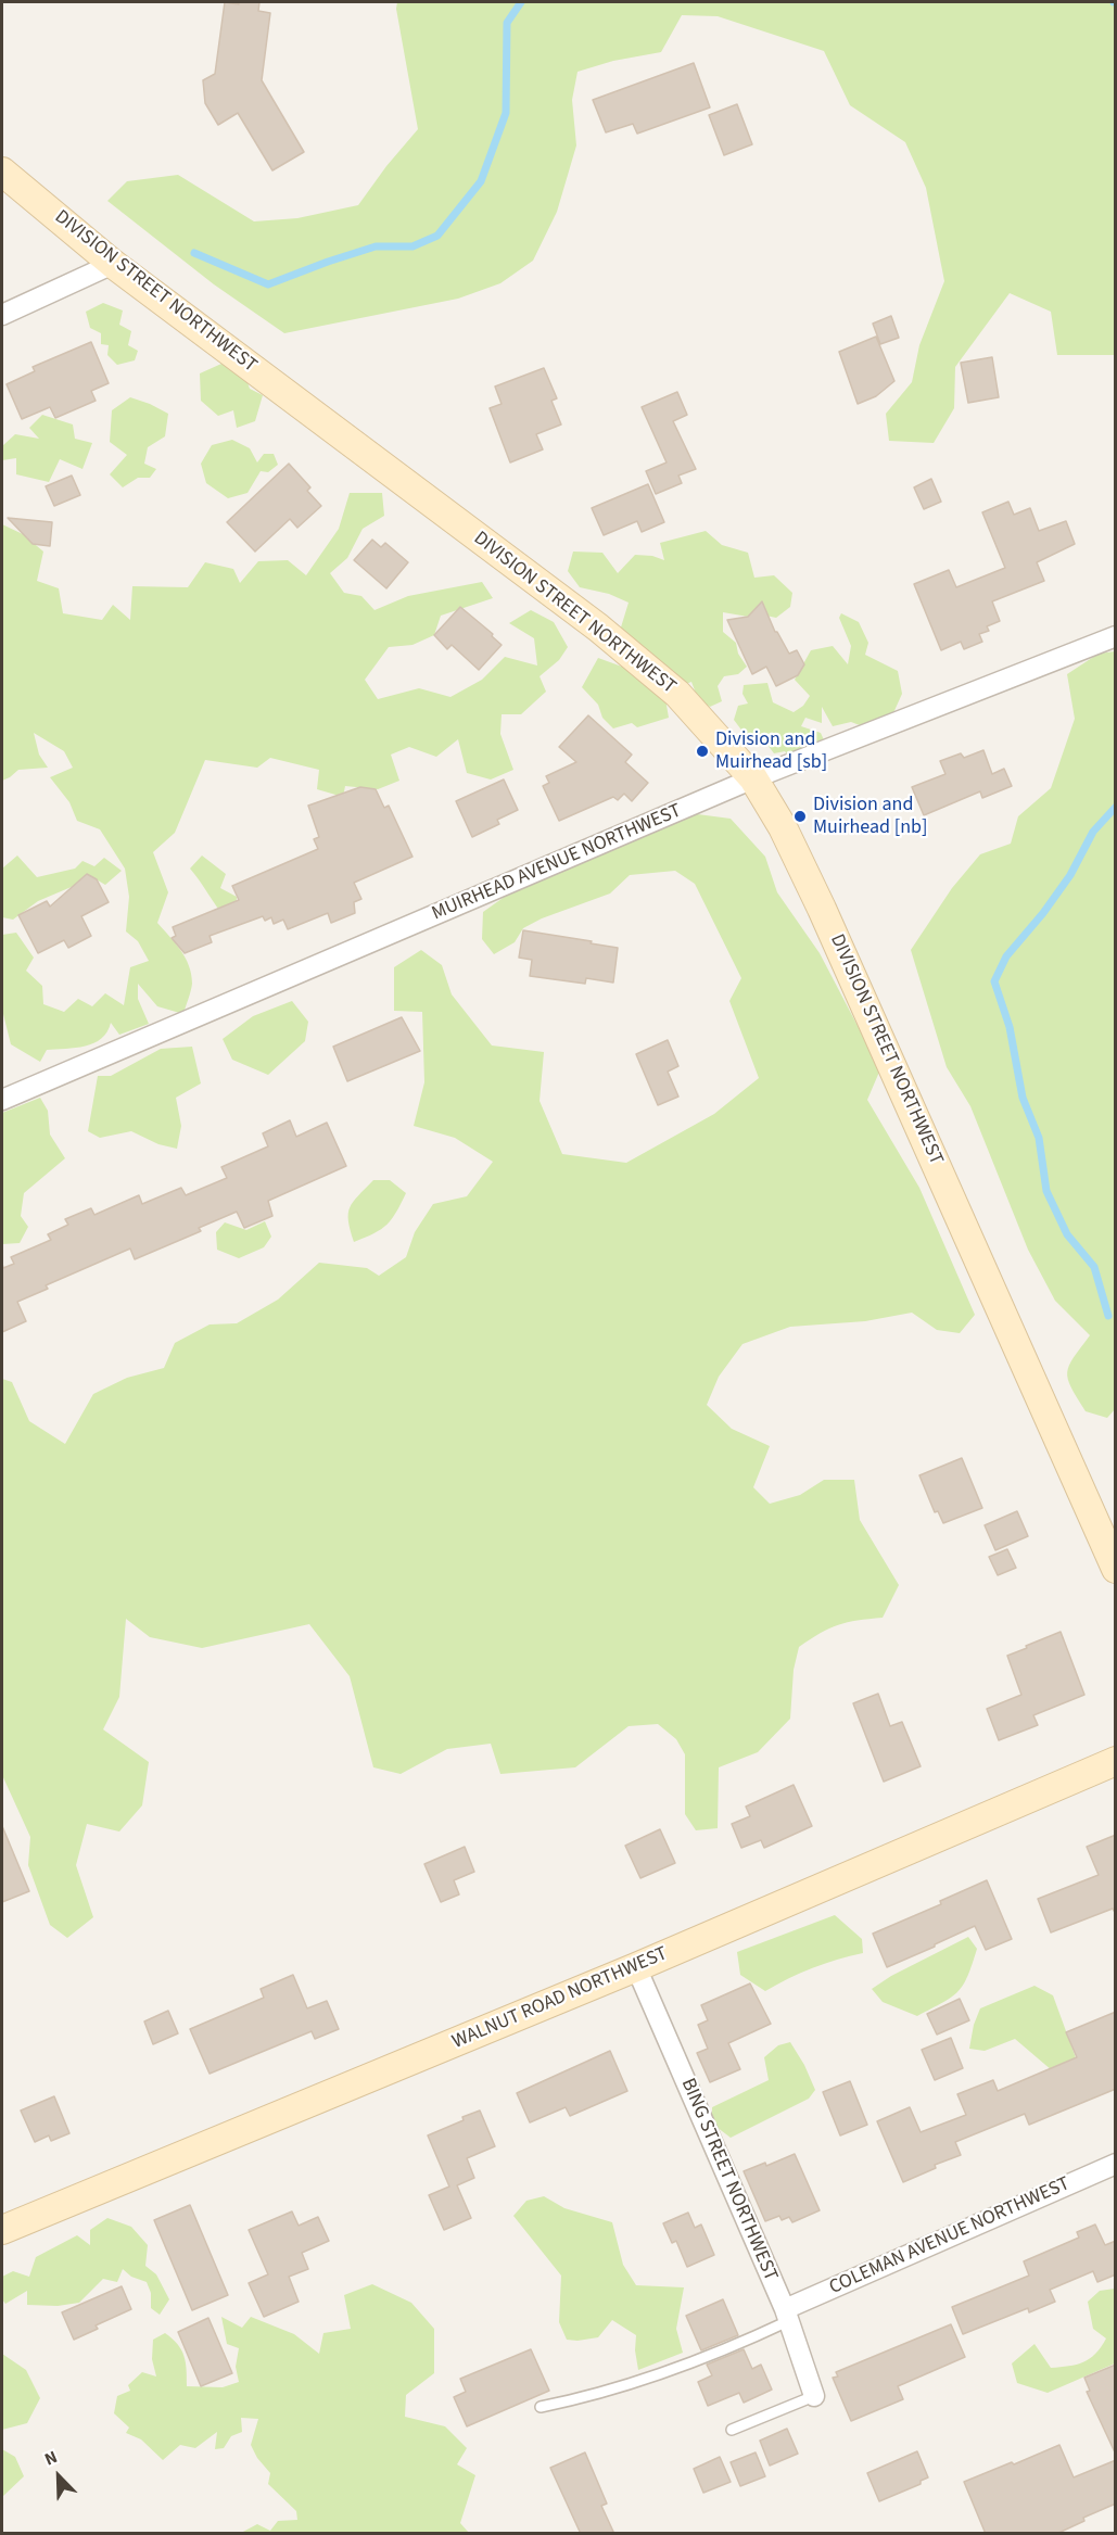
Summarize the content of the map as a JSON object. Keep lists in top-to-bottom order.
{
  "streets": {
    "street": [
      "DIVISION STREET NORTHWEST",
      "MUIRHEAD AVENUE NORTHWEST",
      "WALNUT ROAD NORTHWEST",
      "BING STREET NORTHWEST",
      "COLEMAN AVENUE NORTHWEST"
    ]
  },
  "crossings": [
    ["DIVISION STREET NORTHWEST", "MUIRHEAD AVENUE NORTHWEST"],
    ["WALNUT ROAD NORTHWEST", "BING STREET NORTHWEST"],
    ["BING STREET NORTHWEST", "COLEMAN AVENUE NORTHWEST"]
  ],
  "places": ["Division and Muirhead [sb]", "Division and Muirhead [nb]"],
  "north": "top left"
}
